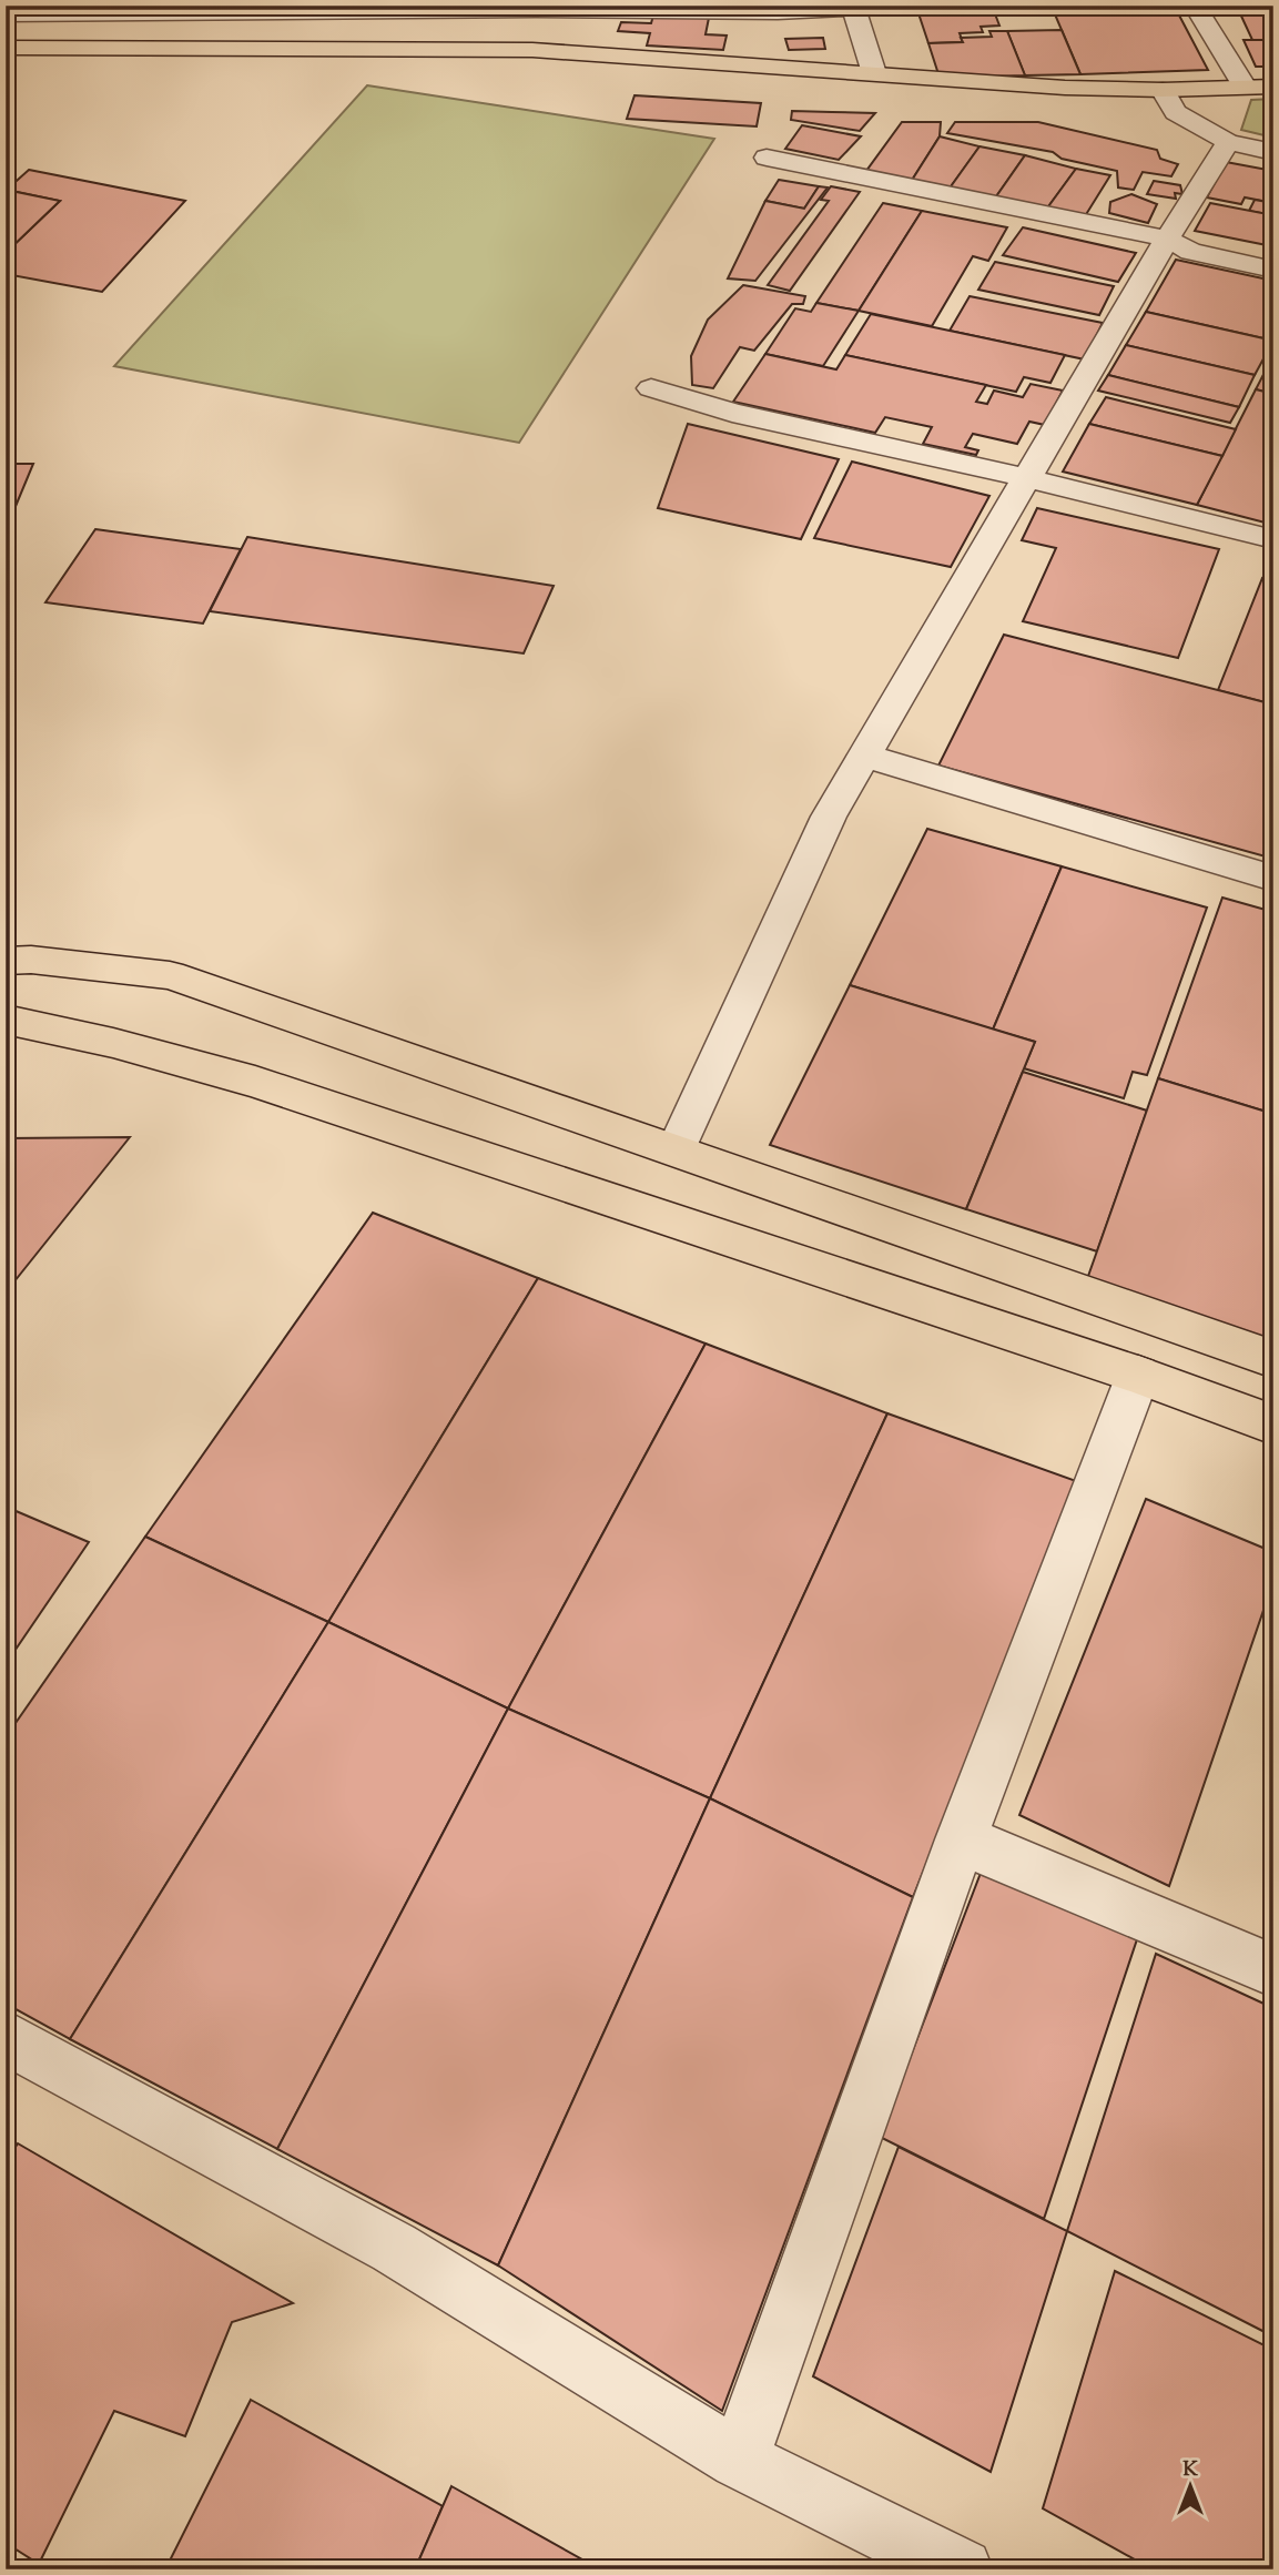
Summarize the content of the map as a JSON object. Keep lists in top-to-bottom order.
{
  "north": "top"
}
